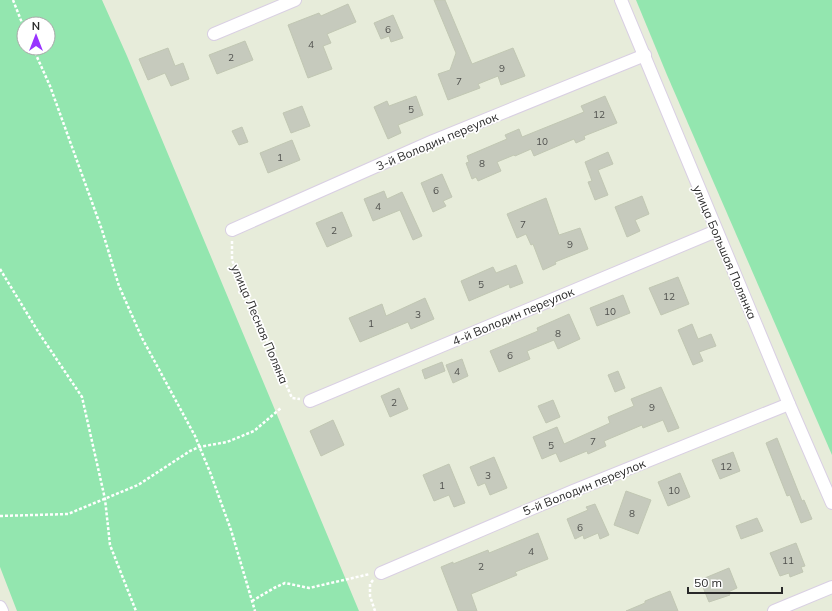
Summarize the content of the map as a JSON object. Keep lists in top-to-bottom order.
{
  "streets": {
    "street": [
      "3-й Володин переулок",
      "улица Большая Полянка",
      "4-й Володин переулок",
      "5-й Володин переулок"
    ],
    "path": ["улица Лесная Поляна"]
  },
  "crossings": [
    ["3-й Володин переулок", "улица Большая Полянка"],
    ["3-й Володин переулок", "улица Лесная Поляна"],
    ["улица Большая Полянка", "4-й Володин переулок"],
    ["улица Большая Полянка", "5-й Володин переулок"],
    ["4-й Володин переулок", "улица Лесная Поляна"]
  ],
  "house_numbers": [
    "6",
    "4",
    "2",
    "9",
    "7",
    "5",
    "12",
    "10",
    "1",
    "8",
    "6",
    "4",
    "7",
    "2",
    "9",
    "5",
    "12",
    "10",
    "3",
    "1",
    "8",
    "6",
    "4",
    "2",
    "9",
    "7",
    "5",
    "12",
    "3",
    "1",
    "10",
    "8",
    "6",
    "4",
    "11",
    "2"
  ],
  "scale_bar": "50 m",
  "north": "top"
}
